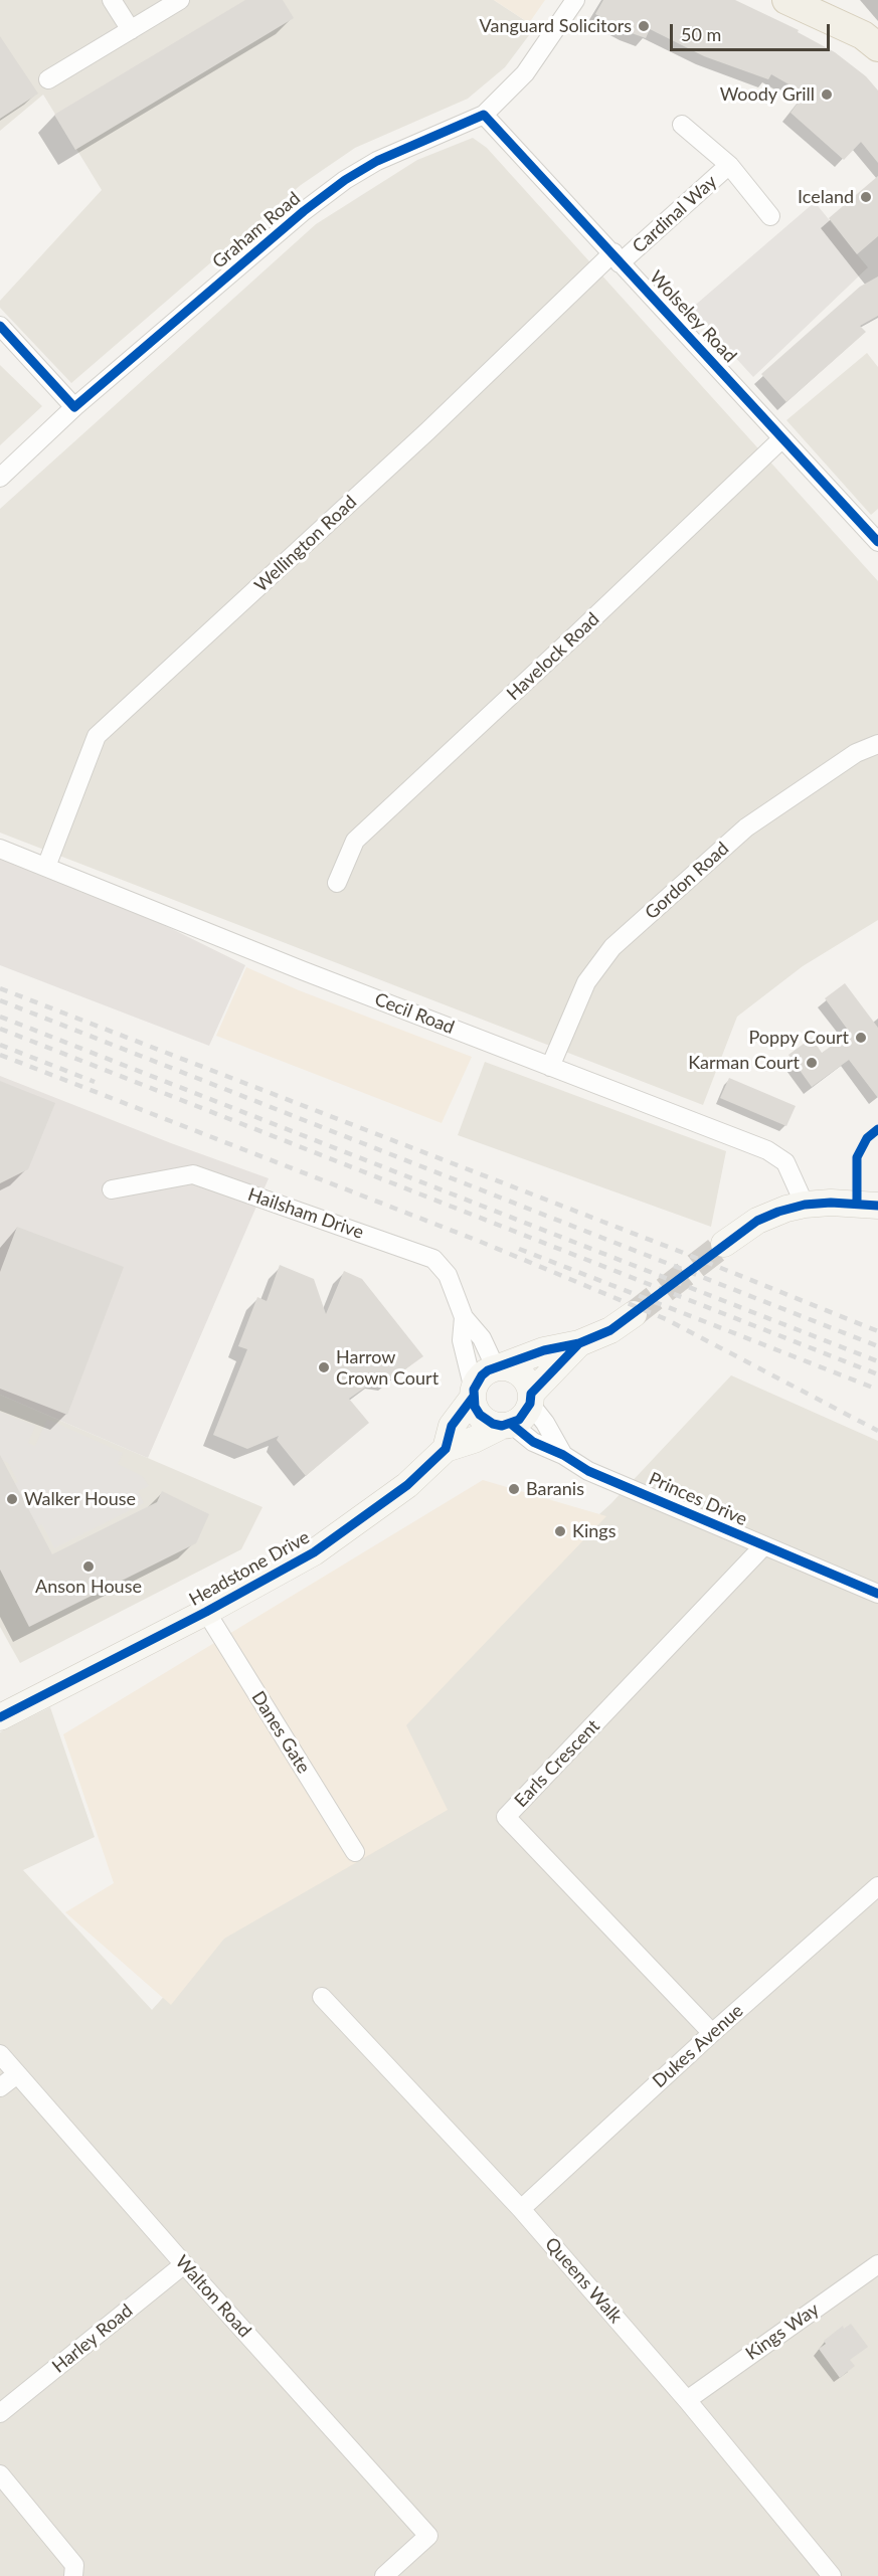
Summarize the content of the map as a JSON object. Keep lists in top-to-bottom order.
{
  "streets": {
    "street": [
      "Cardinal Way",
      "Graham Road",
      "Wolseley Road",
      "Wellington Road",
      "Havelock Road",
      "Gordon Road",
      "Cecil Road",
      "Hailsham Drive",
      "Princes Drive",
      "Headstone Drive",
      "Danes Gate",
      "Earls Crescent",
      "Dukes Avenue",
      "Queens Walk",
      "Walton Road",
      "Kings Way",
      "Harley Road"
    ]
  },
  "crossings": [
    ["Cardinal Way", "Wolseley Road"],
    ["Cardinal Way", "Wellington Road"],
    ["Graham Road", "Wolseley Road"],
    ["Wolseley Road", "Wellington Road"],
    ["Wolseley Road", "Havelock Road"],
    ["Wellington Road", "Cecil Road"],
    ["Gordon Road", "Cecil Road"],
    ["Hailsham Drive", "Princes Drive"],
    ["Hailsham Drive", "Headstone Drive"],
    ["Princes Drive", "Headstone Drive"],
    ["Princes Drive", "Earls Crescent"],
    ["Headstone Drive", "Danes Gate"],
    ["Earls Crescent", "Dukes Avenue"],
    ["Dukes Avenue", "Queens Walk"],
    ["Queens Walk", "Kings Way"],
    ["Walton Road", "Harley Road"]
  ],
  "places": [
    "Vanguard Solicitors",
    "Woody Grill",
    "Iceland",
    "Poppy Court",
    "Karman Court",
    "Harrow Crown Court",
    "Baranis",
    "Walker House",
    "Kings",
    "Anson House"
  ],
  "scale_bar": "50 m"
}
